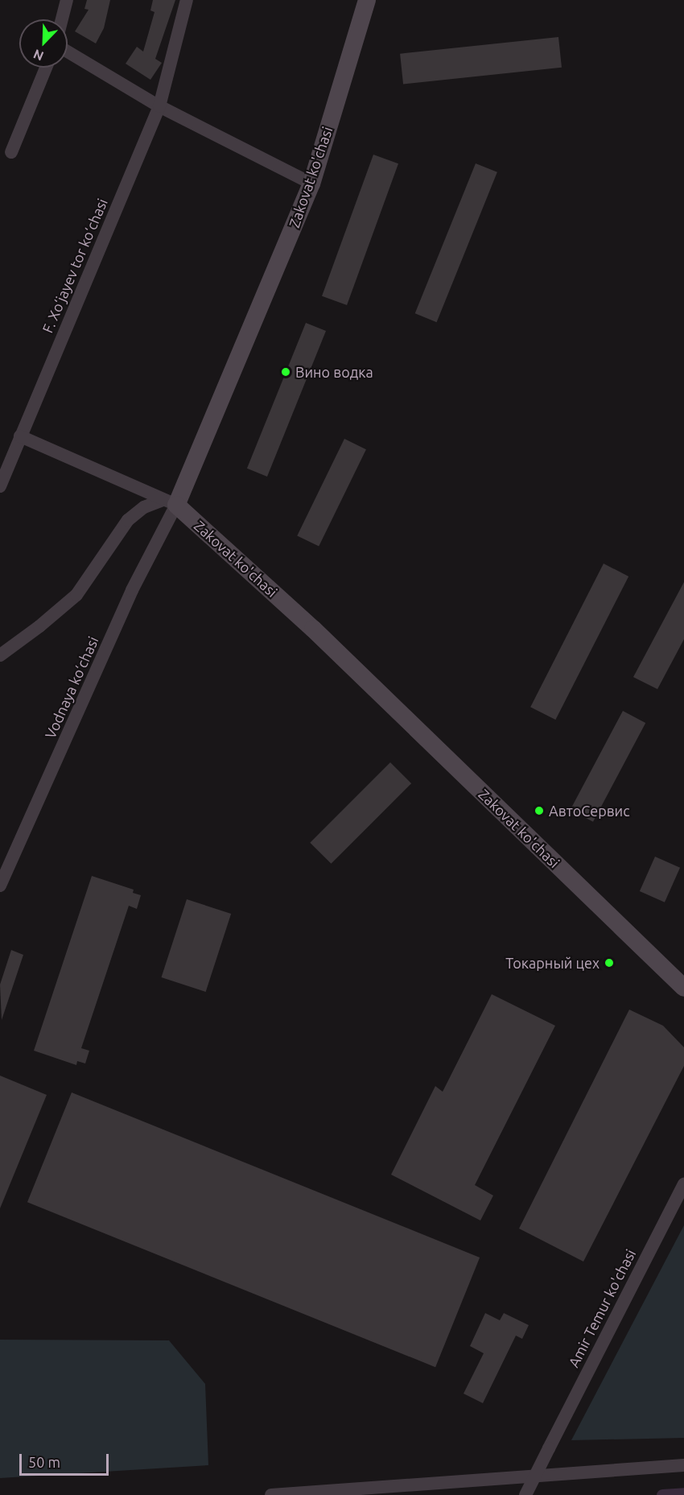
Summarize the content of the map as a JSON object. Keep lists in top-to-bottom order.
{
  "streets": {
    "main road": ["Zakovat ko'chasi"],
    "street": ["F. Xo‘jayev tor ko‘chasi", "Vodnaya ko‘chasi", "Amir Temur ko'chasi"]
  },
  "crossings": [
    ["Zakovat ko'chasi", "Vodnaya ko‘chasi"]
  ],
  "places": ["Вино водка", "АвтоСервис", "Токарный цех"],
  "scale_bar": "50 m",
  "north": "bottom left"
}
